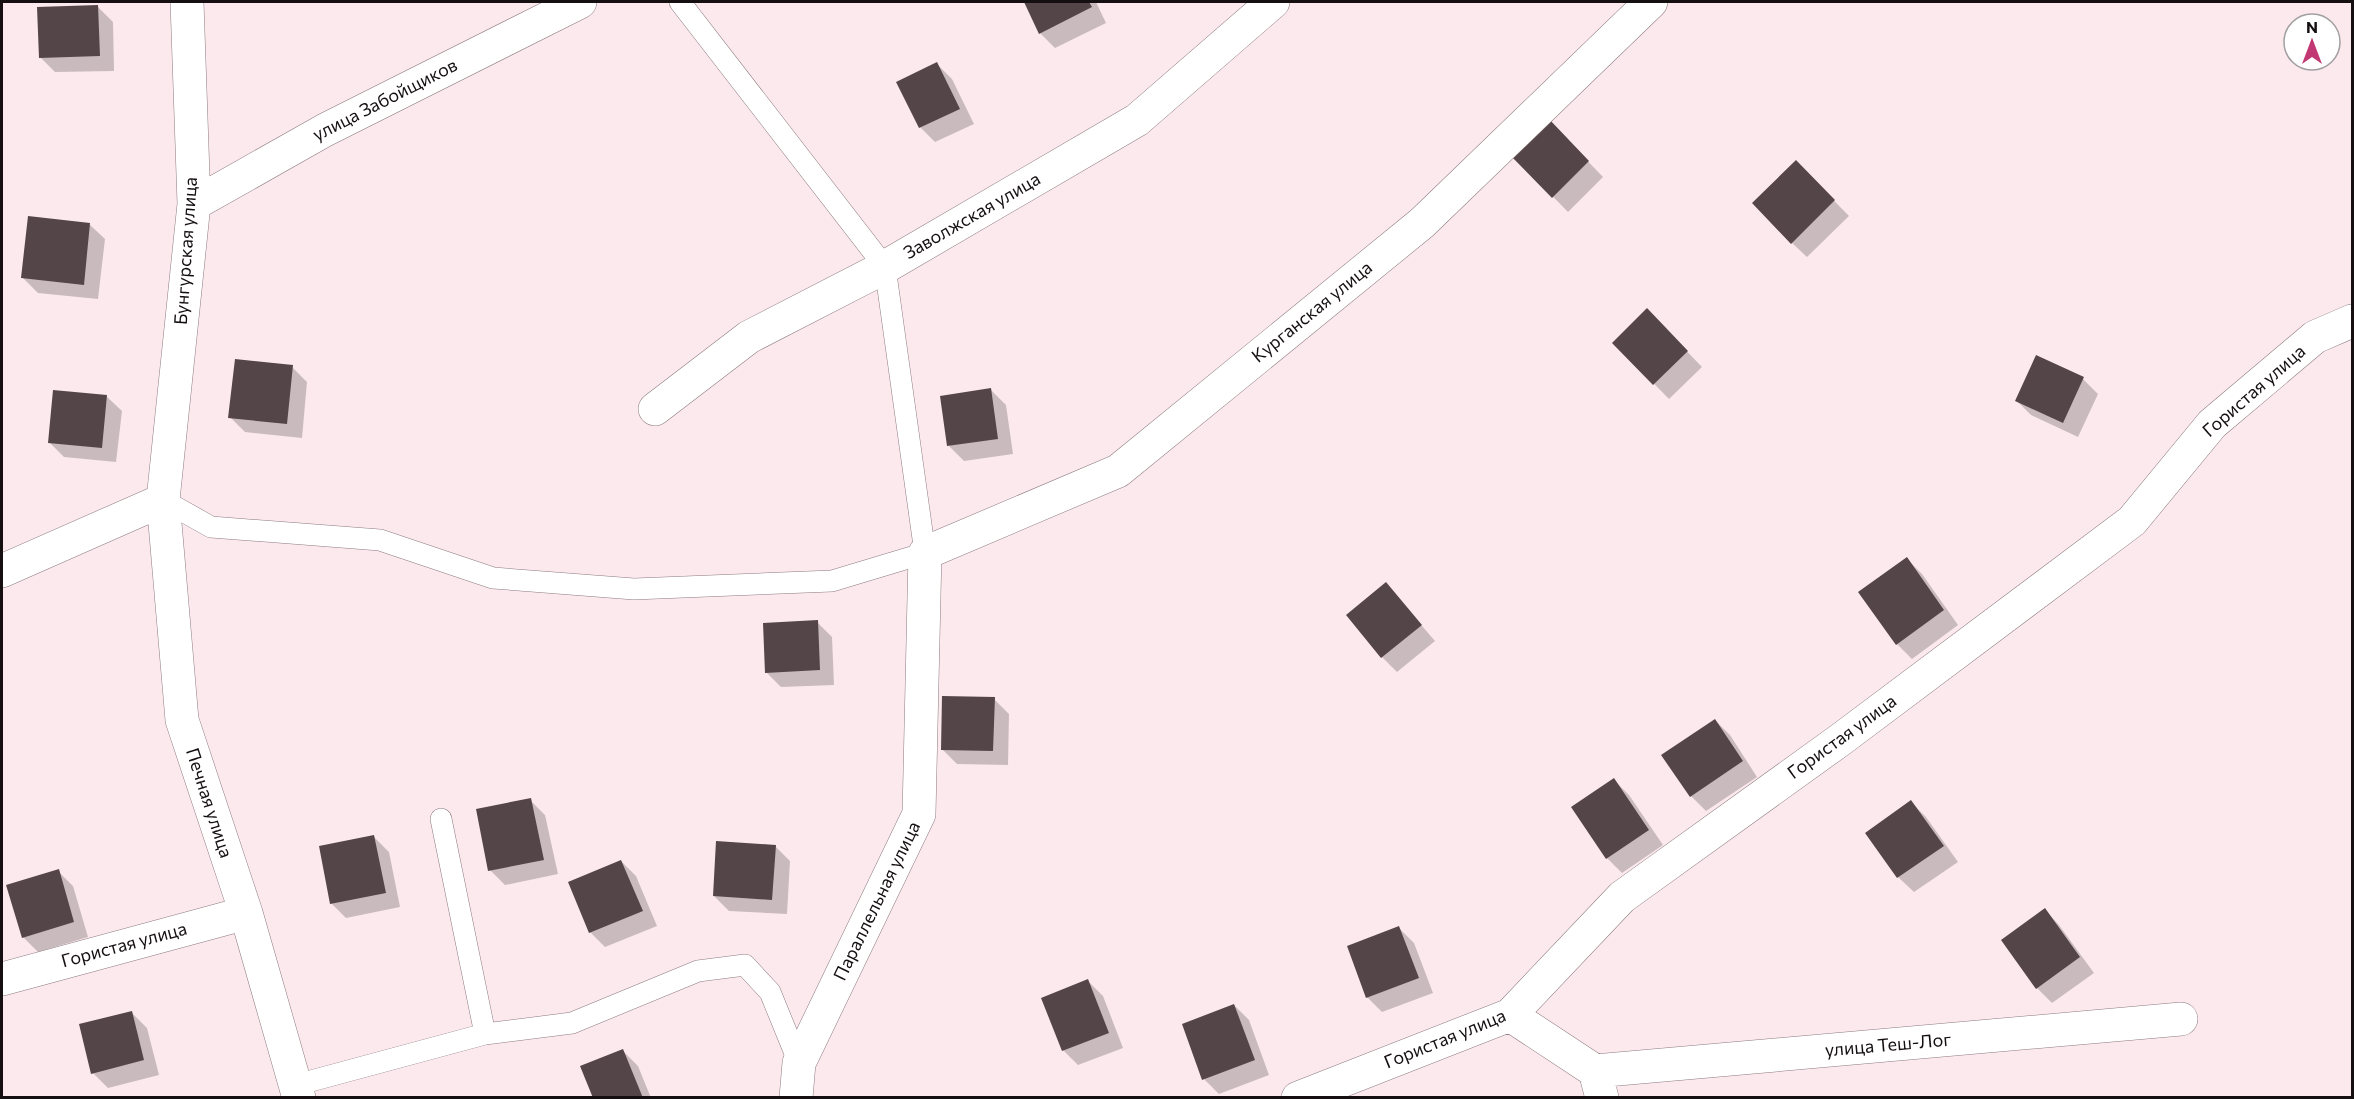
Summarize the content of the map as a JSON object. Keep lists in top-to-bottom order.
{
  "streets": {
    "street": [
      "улица Забойщиков",
      "Заволжская улица",
      "Бунгурская улица",
      "Курганская улица",
      "Гористая улица",
      "Печная улица",
      "Параллельная улица",
      "улица Теш-Лог"
    ]
  },
  "crossings": [
    ["улица Забойщиков", "Бунгурская улица"],
    ["Бунгурская улица", "Печная улица"],
    ["Курганская улица", "Параллельная улица"],
    ["Гористая улица", "Печная улица"]
  ],
  "north": "top"
}
